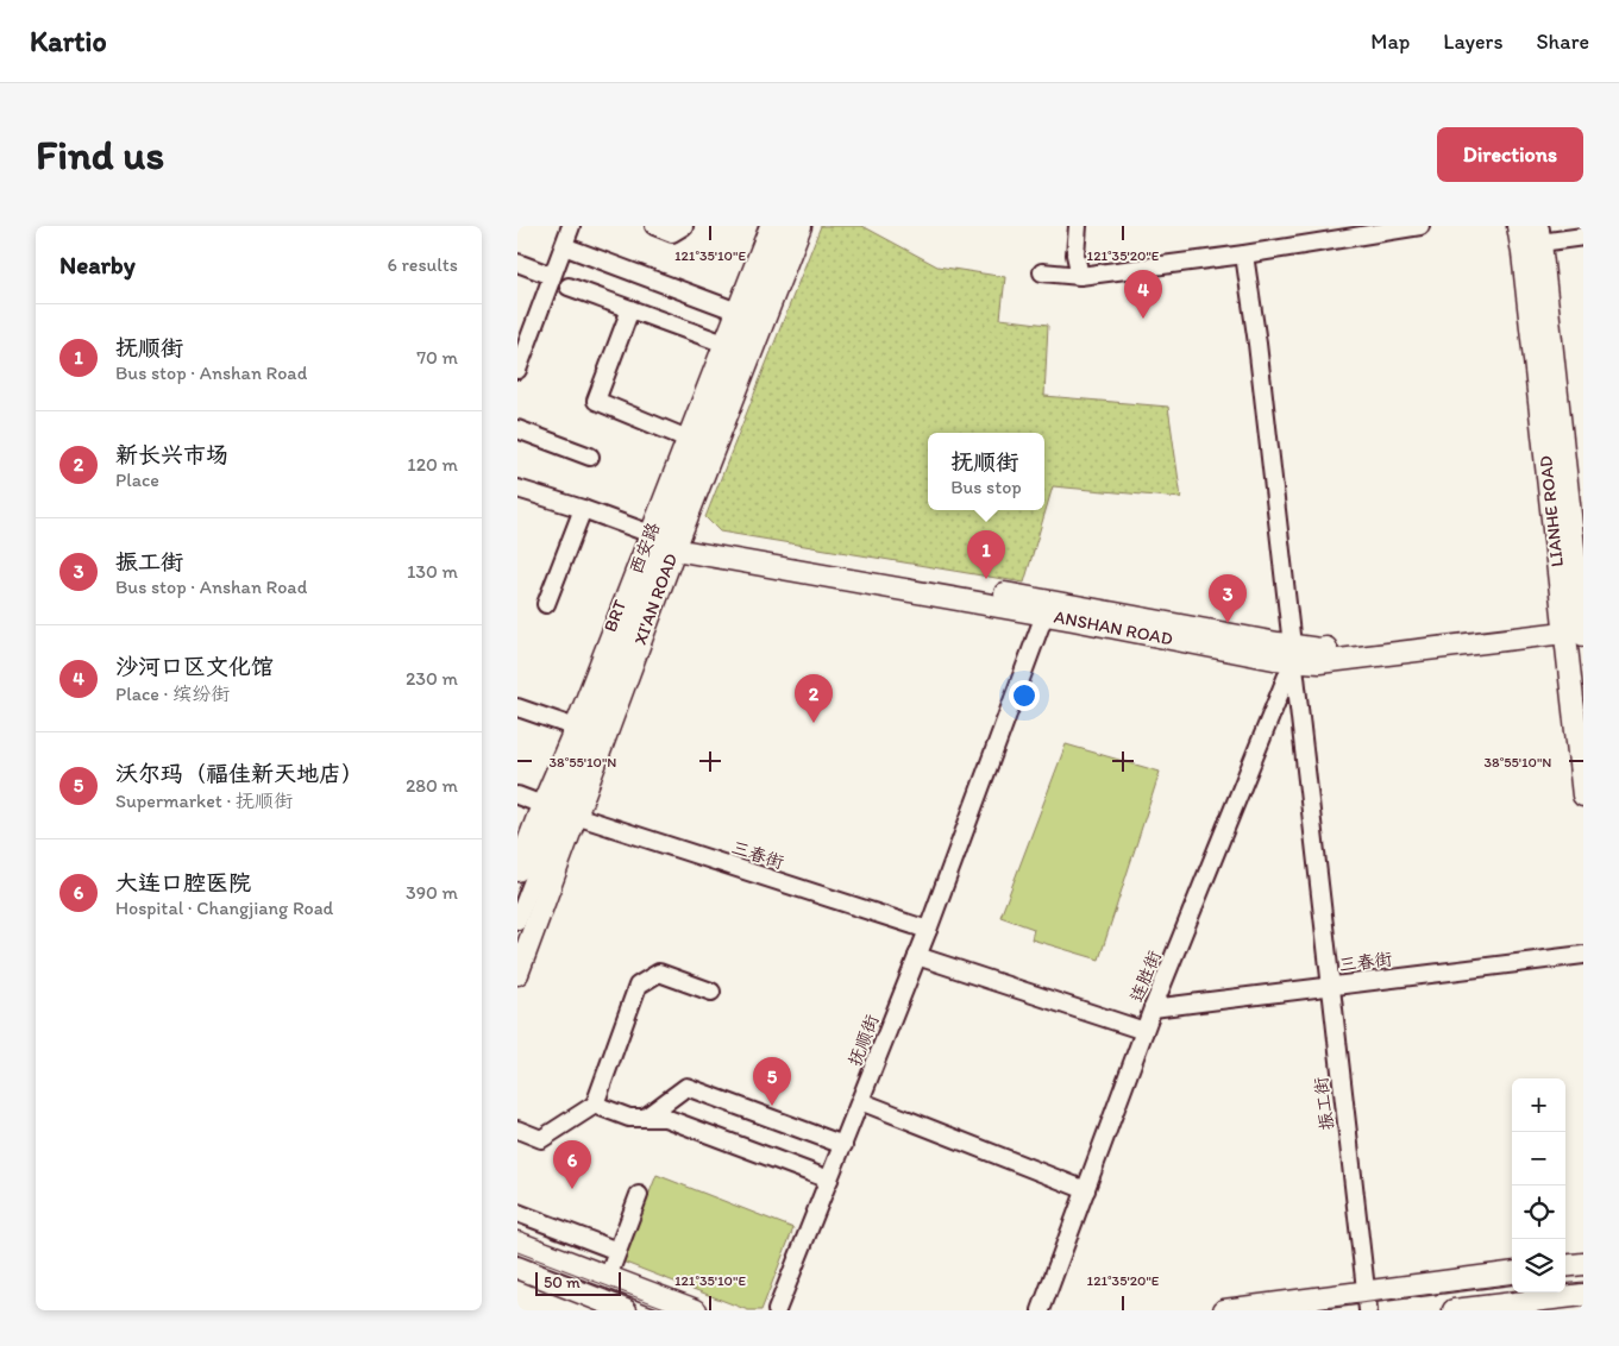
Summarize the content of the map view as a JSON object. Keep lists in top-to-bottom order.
{
  "streets": {
    "main road": [
      "LIANHE ROAD",
      "西安路",
      "XI'AN ROAD",
      "ANSHAN ROAD"
    ],
    "street": [
      "BRT",
      "三春街",
      "连胜街",
      "抚顺街",
      "振工街"
    ]
  },
  "crossings": [
    ["LIANHE ROAD", "ANSHAN ROAD"],
    ["西安路", "XI'AN ROAD"],
    ["西安路", "BRT"],
    ["西安路", "ANSHAN ROAD"],
    ["XI'AN ROAD", "BRT"],
    ["XI'AN ROAD", "ANSHAN ROAD"],
    ["XI'AN ROAD", "三春街"],
    ["BRT", "ANSHAN ROAD"],
    ["ANSHAN ROAD", "连胜街"],
    ["ANSHAN ROAD", "抚顺街"],
    ["ANSHAN ROAD", "振工街"],
    ["三春街", "连胜街"],
    ["三春街", "抚顺街"],
    ["三春街", "振工街"],
    ["连胜街", "振工街"]
  ],
  "scale_bar": "50 m",
  "page": {
    "header": "Kartio",
    "nav": ["Map", "Layers", "Share"],
    "buttons": "Directions",
    "title": "Find us",
    "heading": ["Nearby", "6 results"],
    "pins": [
      "4",
      "1",
      "3",
      "2",
      "5",
      "6"
    ],
    "list": [
      {
        "mark": "1",
        "name": "抚顺街",
        "note": "Bus stop · Anshan Road",
        "value": "70 m"
      },
      {
        "mark": "2",
        "name": "新长兴市场",
        "note": "Place",
        "value": "120 m"
      },
      {
        "mark": "3",
        "name": "振工街",
        "note": "Bus stop · Anshan Road",
        "value": "130 m"
      },
      {
        "mark": "4",
        "name": "沙河口区文化馆",
        "note": "Place · 缤纷街",
        "value": "230 m"
      },
      {
        "mark": "5",
        "name": "沃尔玛（福佳新天地店）",
        "note": "Supermarket · 抚顺街",
        "value": "280 m"
      },
      {
        "mark": "6",
        "name": "大连口腔医院",
        "note": "Hospital · Changjiang Road",
        "value": "390 m"
      }
    ],
    "popup": ["抚顺街", "Bus stop"],
    "map_buttons": ["+", "−"],
    "scale": "50 m"
  },
  "coordinates": ["121°35'10\"E", "121°35'20\"E", "38°55'10\"N"]
}
